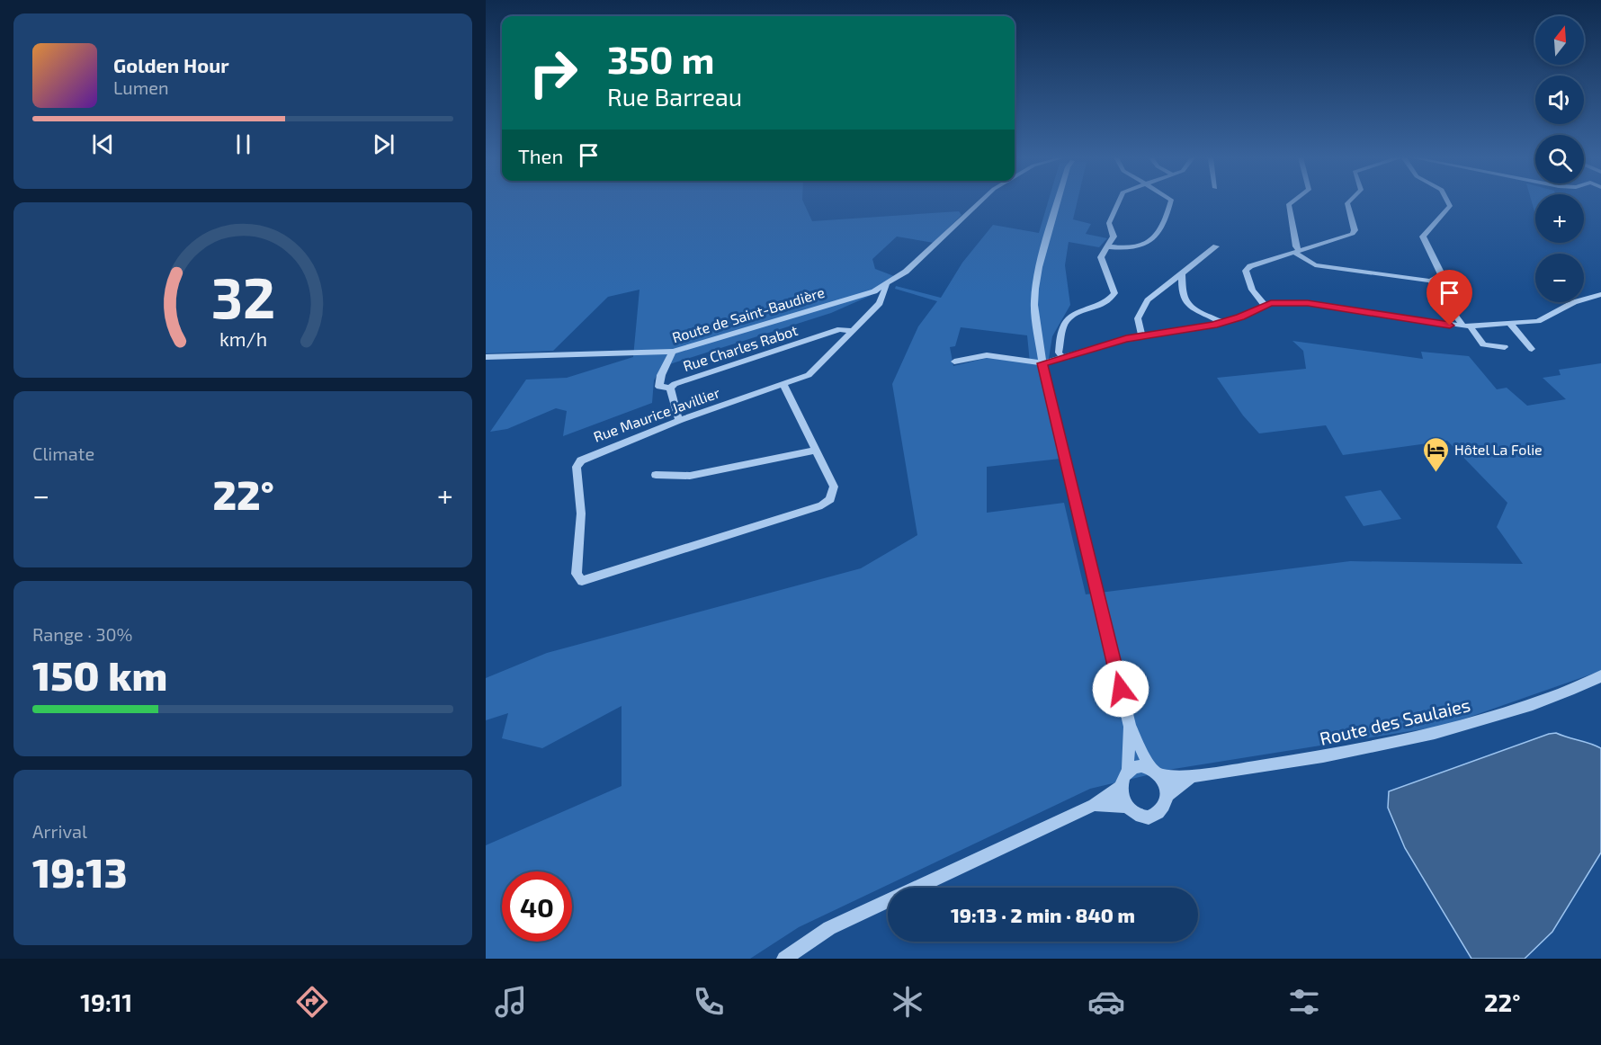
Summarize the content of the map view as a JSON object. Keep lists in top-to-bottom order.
{
  "streets": {
    "street": [
      "Route de Saint-Baudière",
      "Rue Charles Rabot",
      "Rue Maurice Javillier",
      "Route des Saulaies"
    ]
  },
  "crossings": [
    ["Route de Saint-Baudière", "Rue Maurice Javillier"],
    ["Rue Charles Rabot", "Rue Maurice Javillier"]
  ],
  "places": {
    "hotel": ["Hôtel La Folie"]
  },
  "north": "top",
  "page": {
    "map_buttons": ["+", "−"],
    "turn": ["350 m", "Rue Barreau"],
    "song": ["Golden Hour", "Lumen"],
    "then": "Then",
    "tile": [
      "Climate",
      ["Range · 30%", "150 km"],
      ["Arrival", "19:13"]
    ],
    "heat": ["−", "22°", "+"],
    "limit": "40",
    "trip": "19:13 · 2 min · 840 m",
    "tabs": ["19:11", "22°"],
    "gauge": ["32", "km/h"]
  }
}
